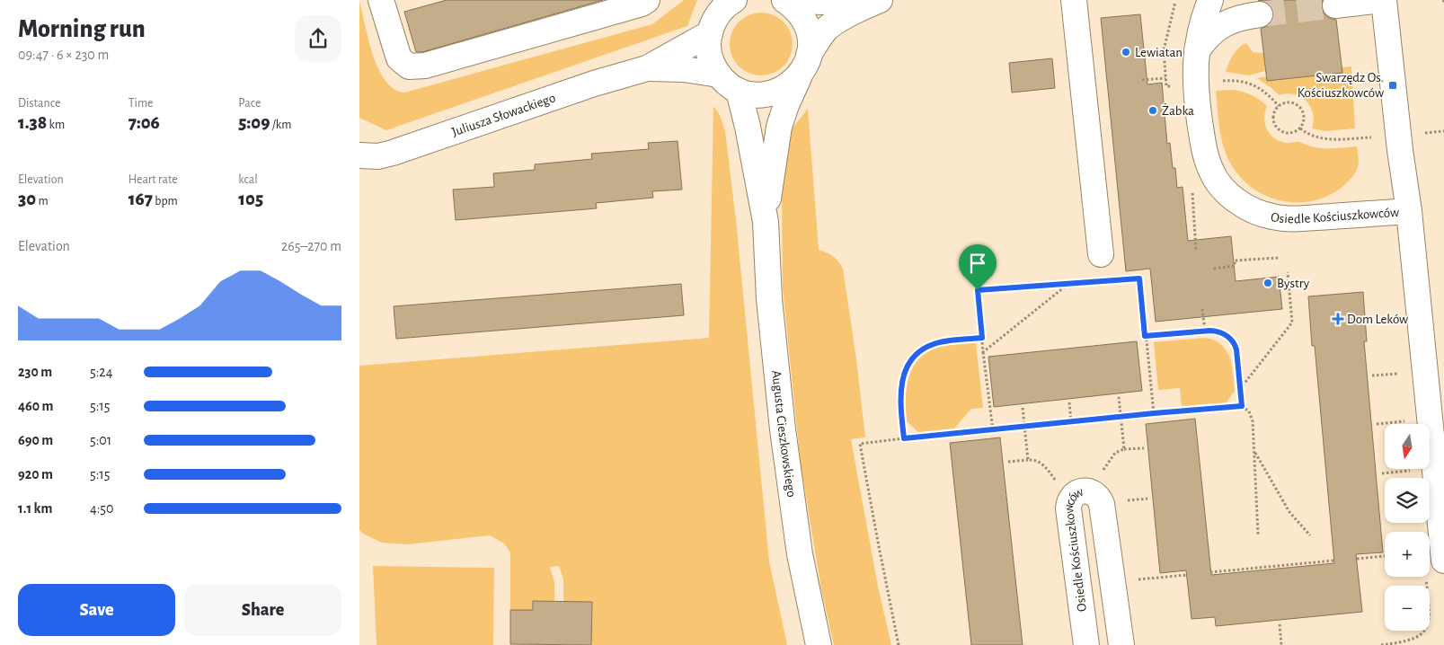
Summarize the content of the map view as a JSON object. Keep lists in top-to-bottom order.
{
  "streets": {
    "street": ["Juliusza Słowackiego", "Osiedle Kościuszkowców", "Augusta Cieszkowskiego"]
  },
  "places": {
    "other": ["Lewiatan", "Żabka", "Bystry"],
    "transit": ["Swarzędz Os. Kościuszkowców"],
    "health": ["Dom Leków"]
  },
  "north": "bottom",
  "page": {
    "heading": ["Morning run", "09:47 · 6 × 230 m"],
    "stats": [
      ["Distance", "1.38 km"],
      ["Time", "7:06"],
      ["Pace", "5:09 /km"],
      ["Elevation", "30 m"],
      ["Heart rate", "167 bpm"],
      ["kcal", "105"]
    ],
    "chart": ["Elevation", "265–270 m"],
    "list": [
      {
        "name": "230 m",
        "note": "5:24"
      },
      {
        "name": "460 m",
        "note": "5:15"
      },
      {
        "name": "690 m",
        "note": "5:01"
      },
      {
        "name": "920 m",
        "note": "5:15"
      },
      {
        "name": "1.1 km",
        "note": "4:50"
      }
    ],
    "map_buttons": ["+", "−"],
    "buttons": ["Save", "Share"]
  }
}
